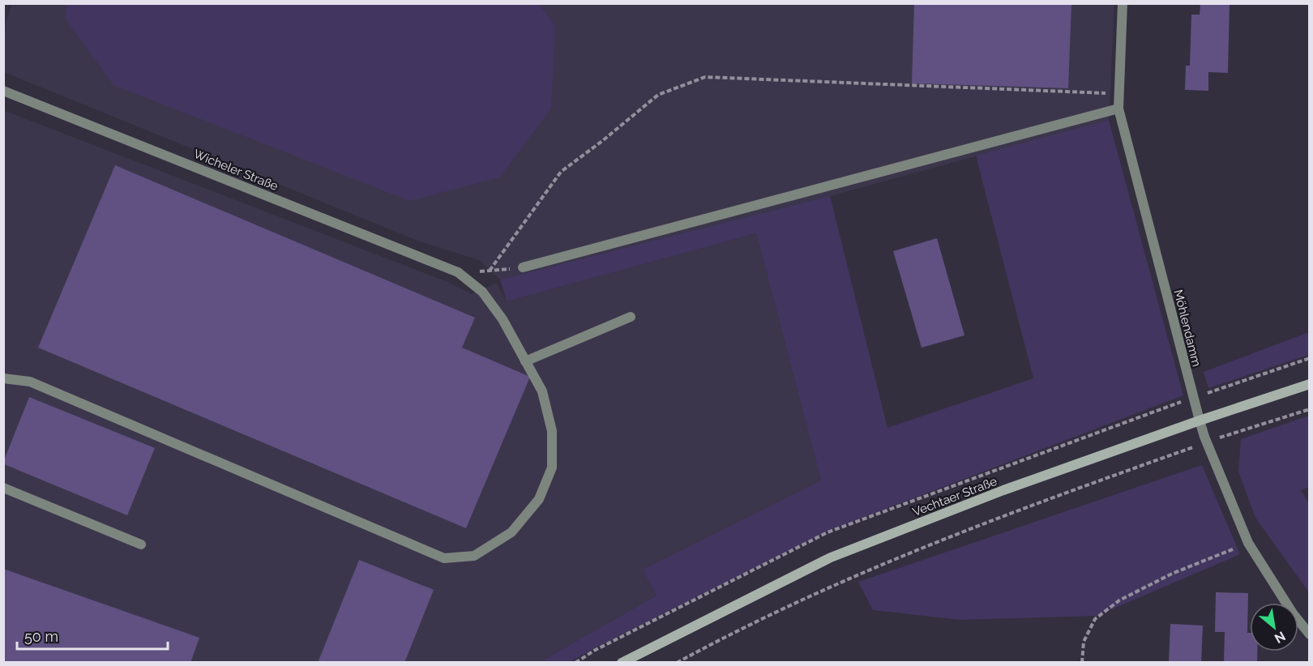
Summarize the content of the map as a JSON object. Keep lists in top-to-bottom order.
{
  "streets": {
    "main road": ["Vechtaer Straße"],
    "street": ["Wicheler Straße", "Möhlendamm"]
  },
  "crossings": [
    ["Möhlendamm", "Vechtaer Straße"]
  ],
  "scale_bar": "50 m",
  "north": "bottom right"
}
